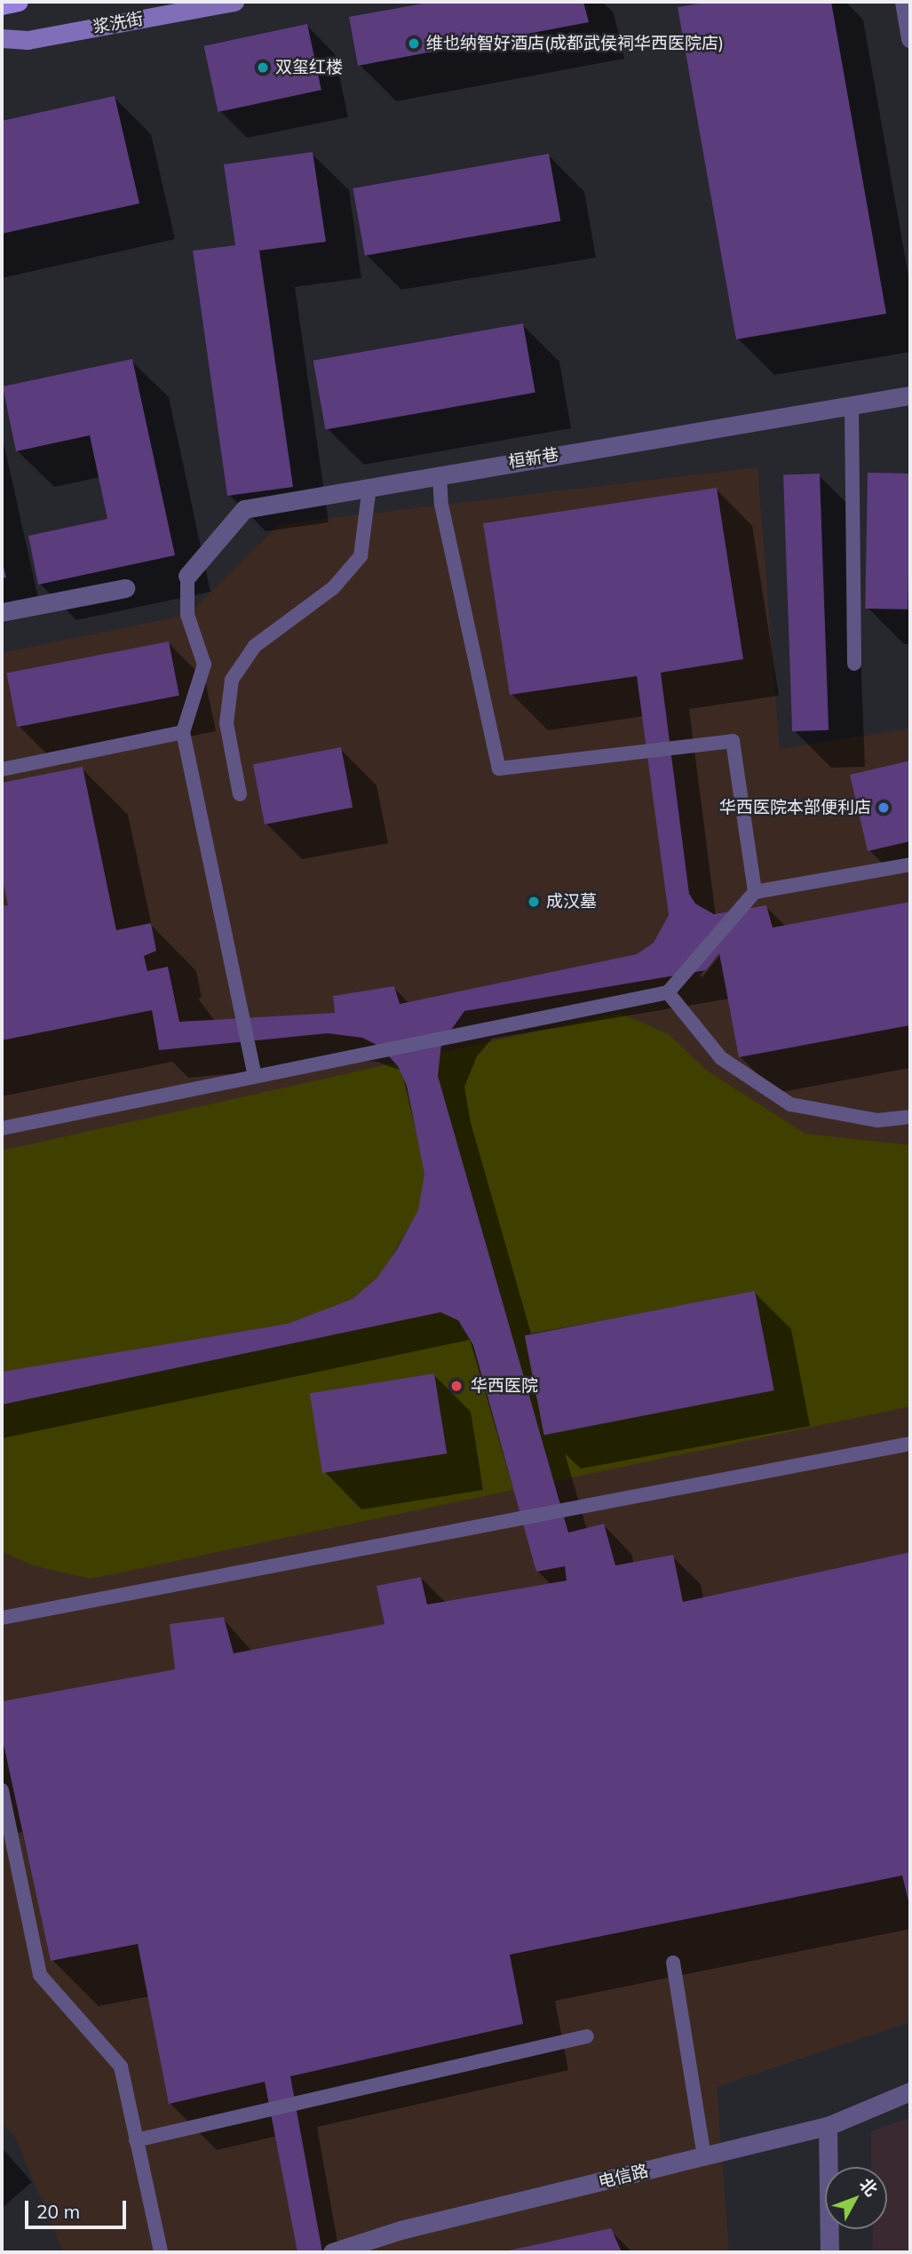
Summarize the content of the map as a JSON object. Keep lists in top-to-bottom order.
{
  "streets": {
    "main road": ["浆洗街"],
    "street": ["桓新巷", "电信路"]
  },
  "places": [
    "维也纳智好酒店(成都武侯祠华西医院店)",
    "双玺红楼",
    "华西医院本部便利店",
    "成汉墓",
    "华西医院"
  ],
  "scale_bar": "20 m",
  "north": "top right"
}
